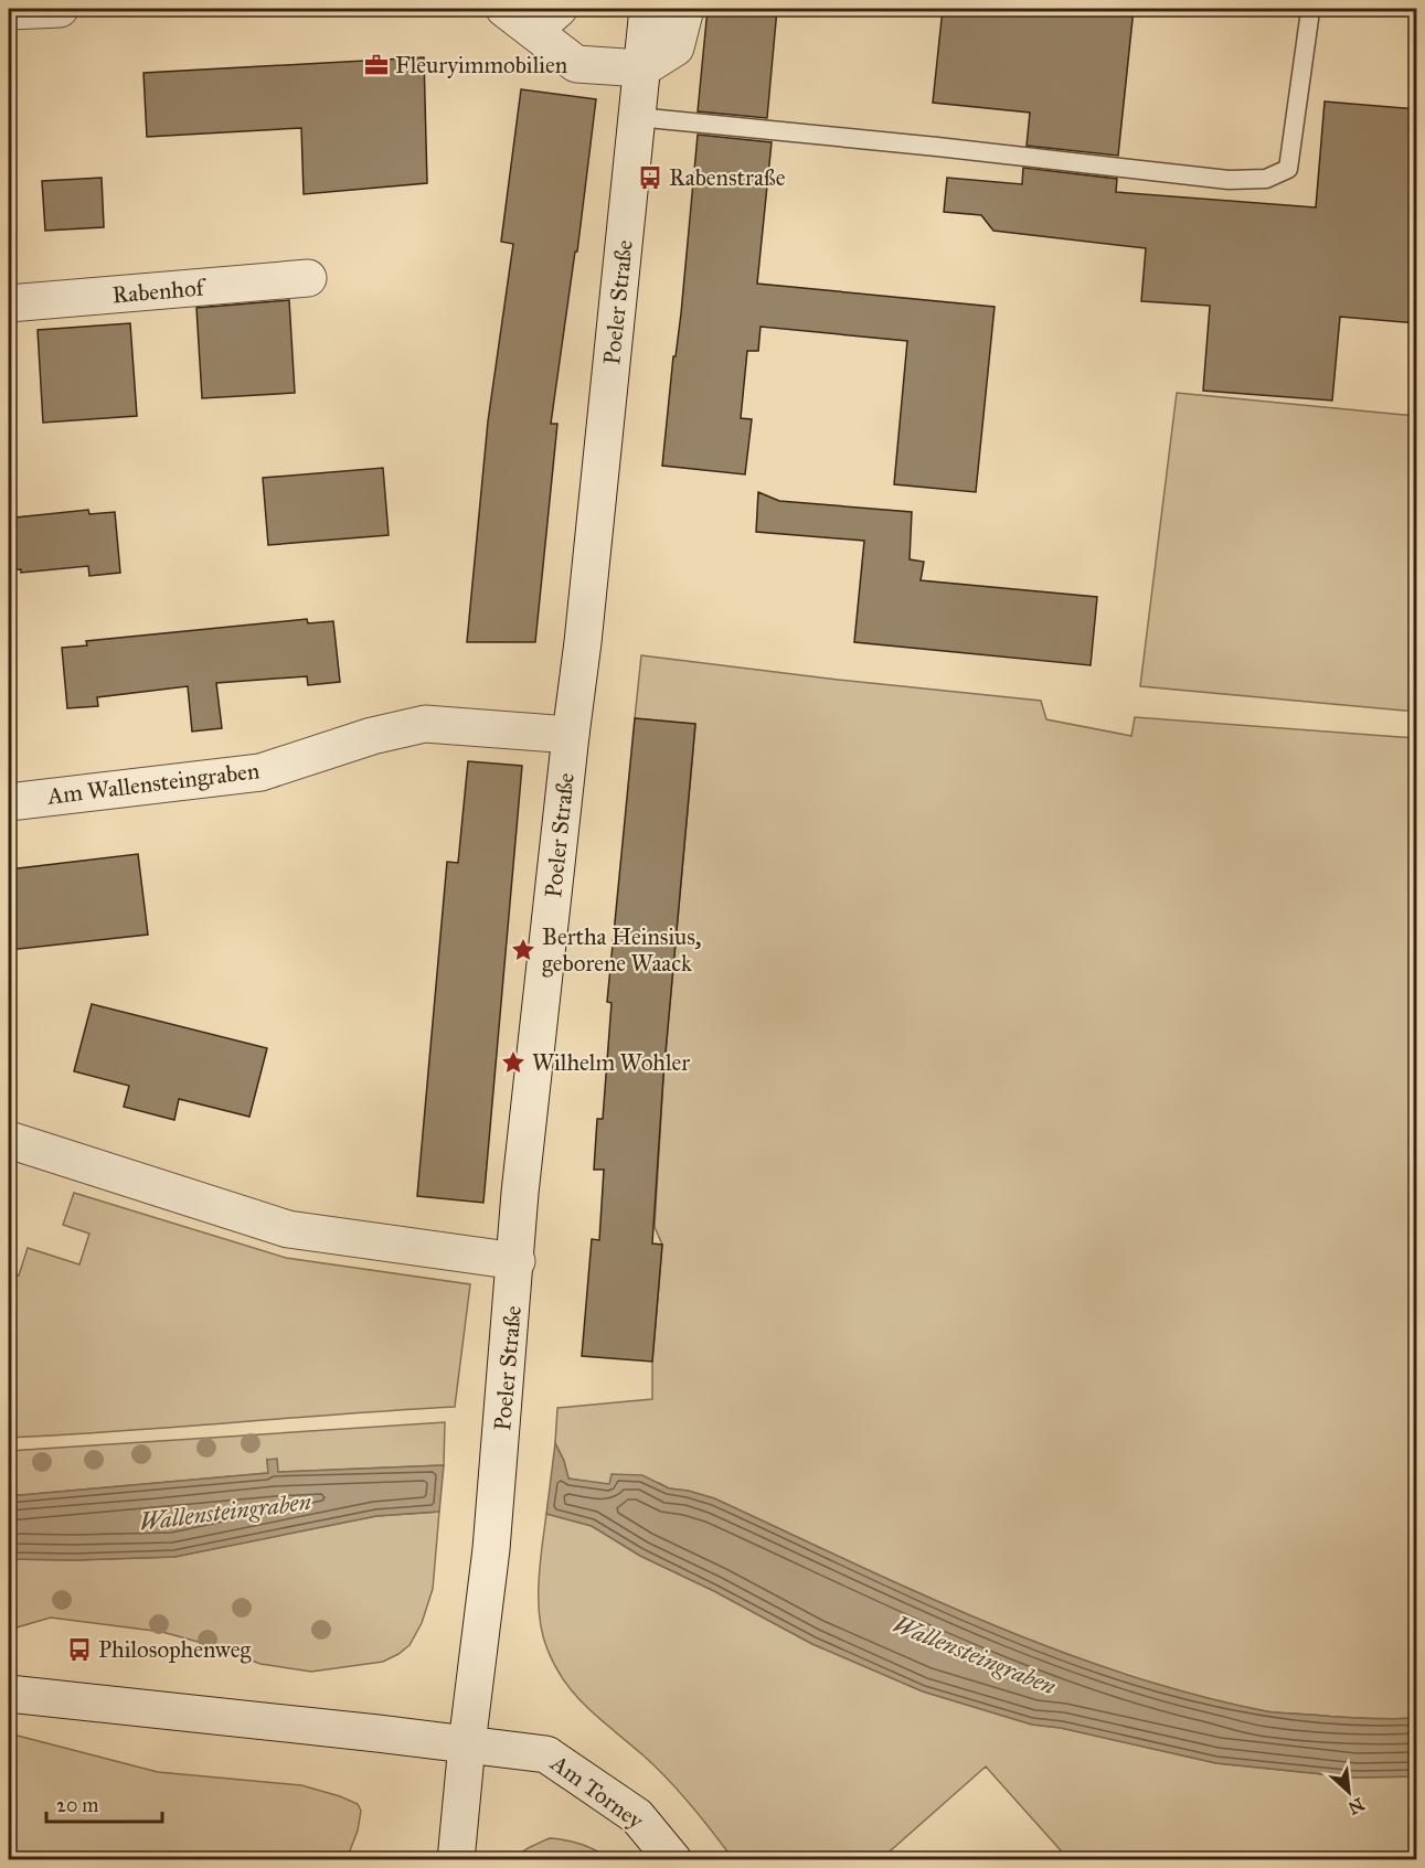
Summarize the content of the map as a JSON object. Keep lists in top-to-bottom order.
{
  "streets": {
    "street": [
      "Rabenhof",
      "Poeler Straße",
      "Am Wallensteingraben",
      "Am Torney"
    ]
  },
  "crossings": [
    ["Poeler Straße", "Am Wallensteingraben"],
    ["Poeler Straße", "Am Torney"]
  ],
  "water": ["Wallensteingraben"],
  "places": {
    "office": ["Fleuryimmobilien"],
    "bus stop": ["Rabenstraße", "Philosophenweg"],
    "place": ["Bertha Heinsius, geborene Waack", "Wilhelm Wohler"]
  },
  "scale_bar": "20 m",
  "north": "bottom right"
}
